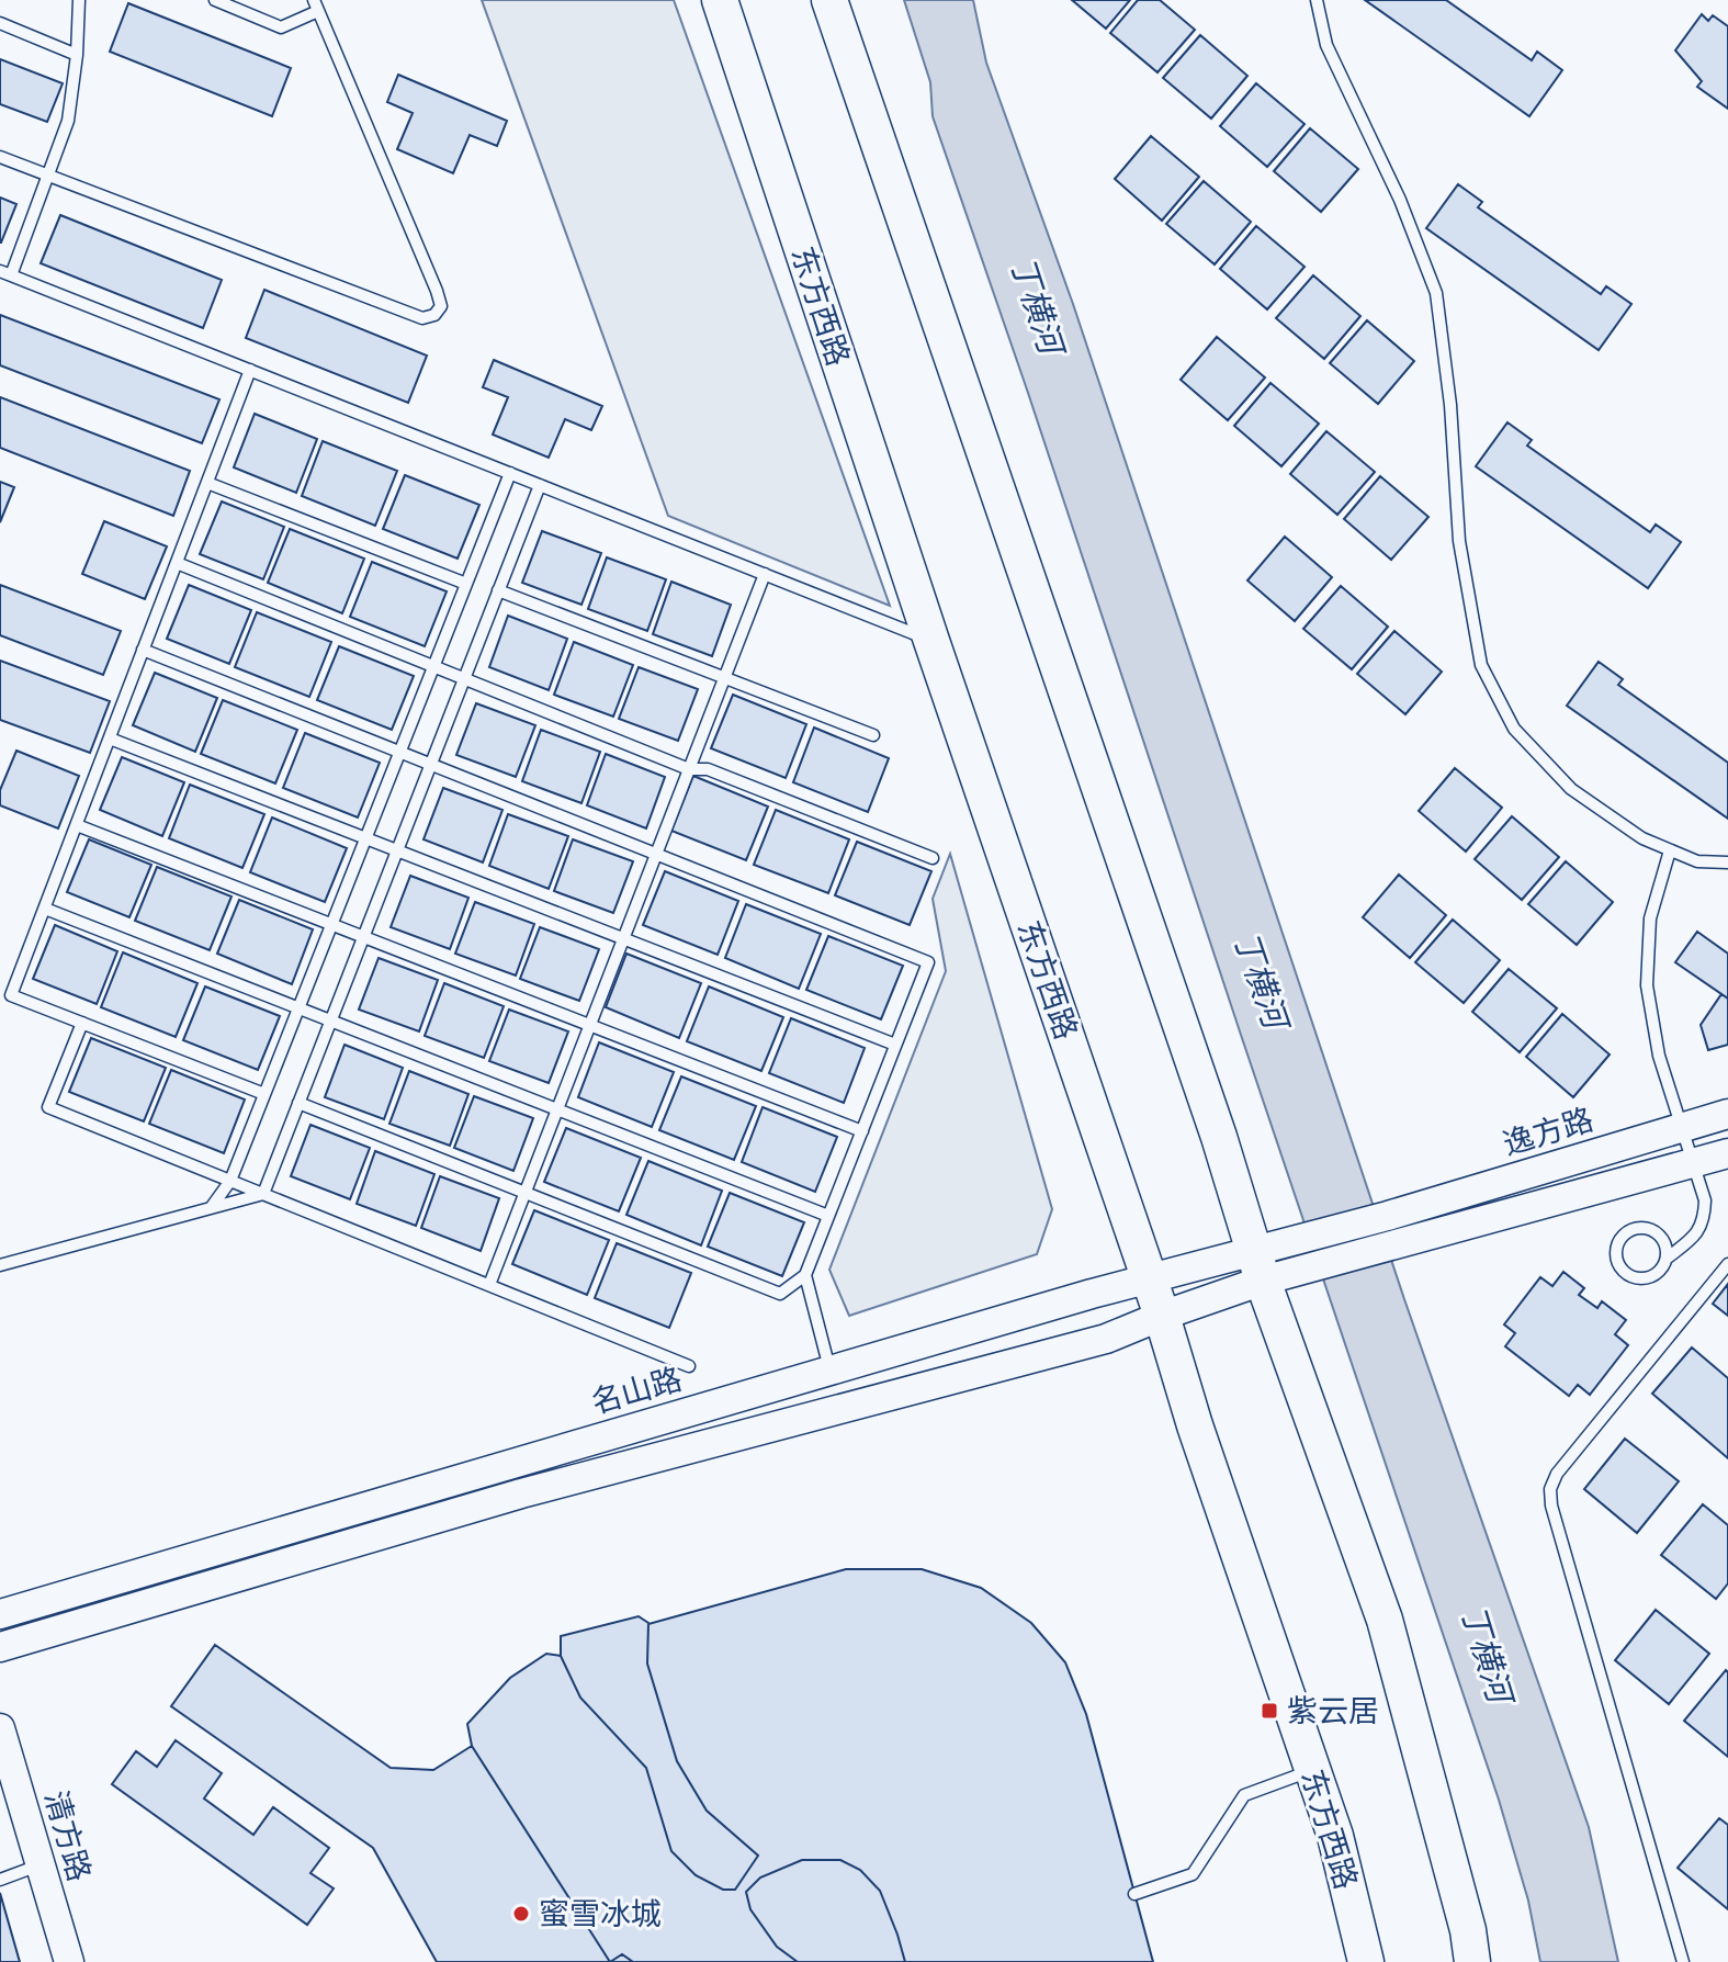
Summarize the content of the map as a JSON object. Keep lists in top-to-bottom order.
{
  "streets": {
    "main road": ["东方西路"],
    "street": ["逸方路", "名山路", "清方路"]
  },
  "crossings": [
    ["东方西路", "名山路"],
    ["逸方路", "名山路"]
  ],
  "water": ["丁横河"],
  "places": {
    "transit": ["紫云居"],
    "other": ["蜜雪冰城"]
  }
}
